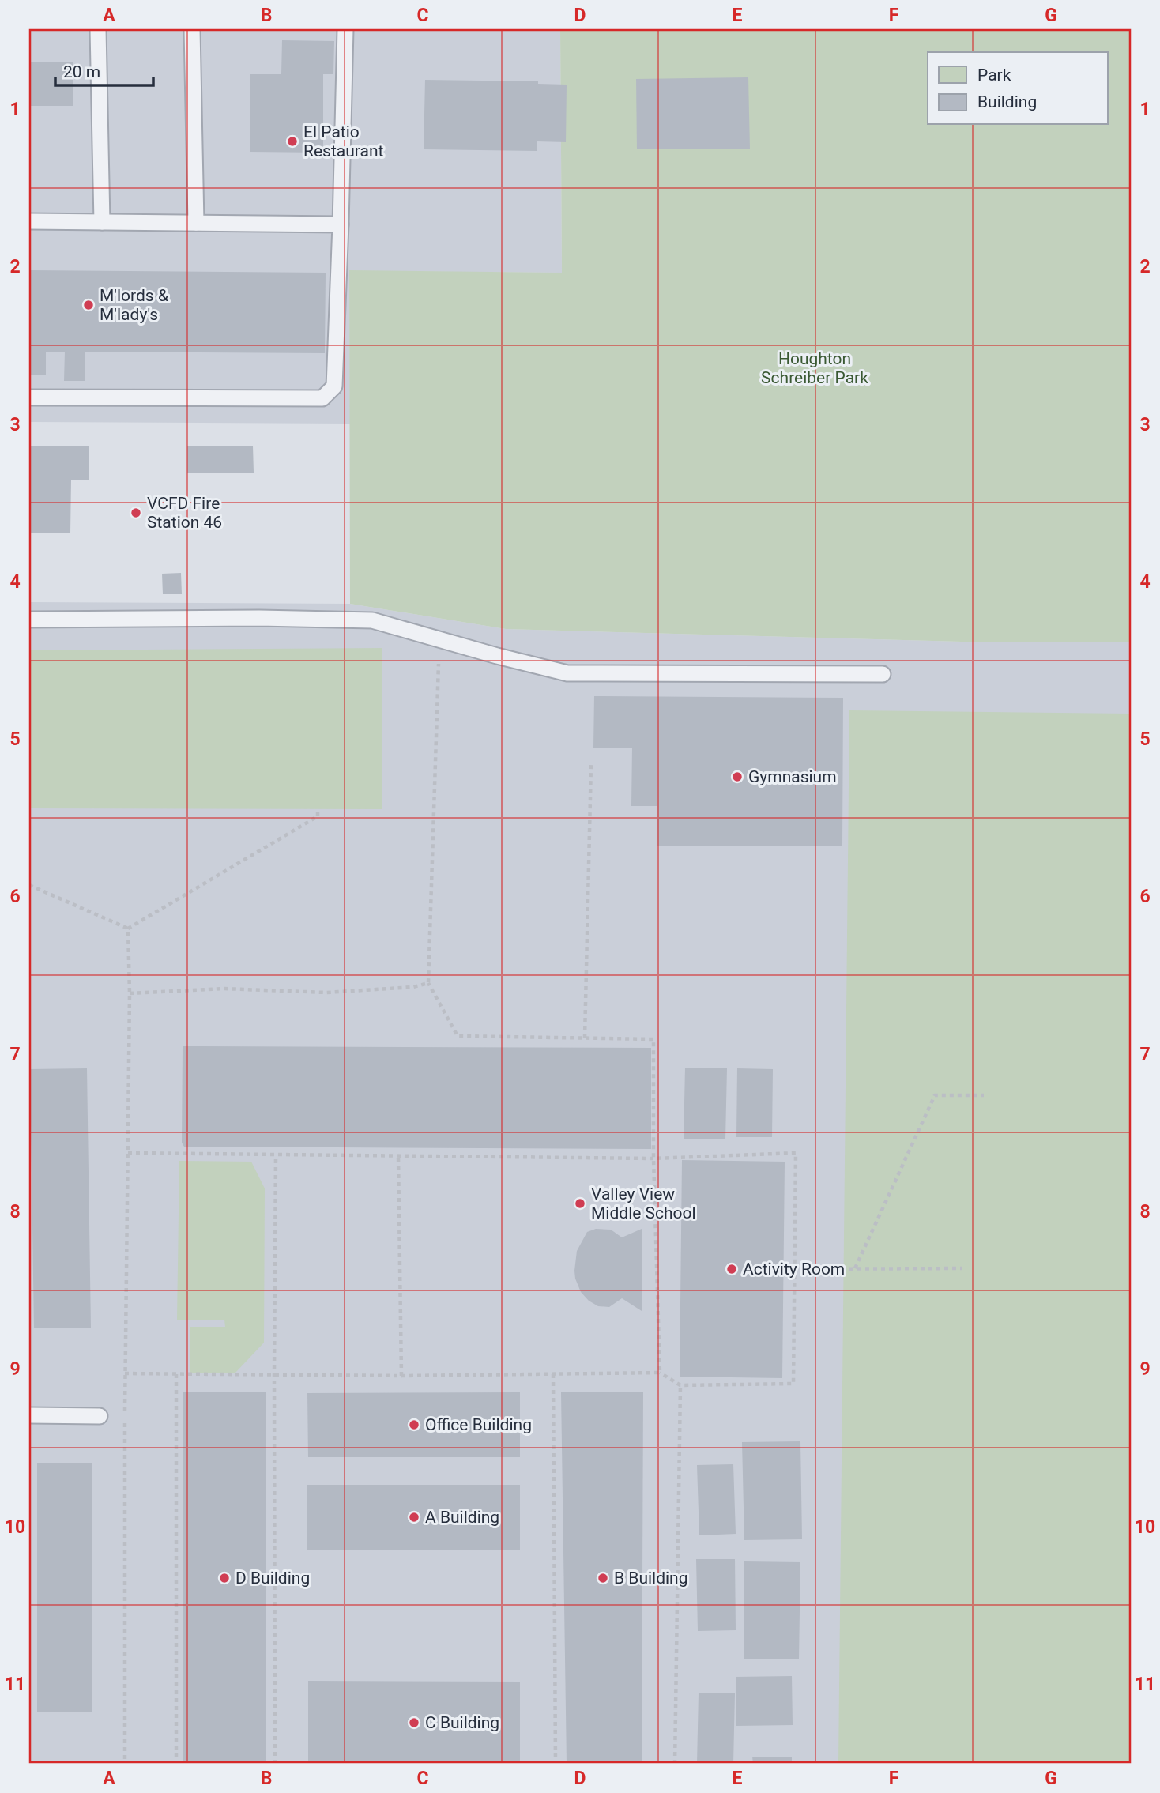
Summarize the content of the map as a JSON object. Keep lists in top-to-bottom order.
{
  "parks": ["Houghton Schreiber Park"],
  "places": [
    "El Patio Restaurant",
    "M'lords & M'lady's",
    "VCFD Fire Station 46",
    "Gymnasium",
    "Valley View Middle School",
    "Activity Room",
    "Office Building",
    "A Building",
    "D Building",
    "B Building",
    "C Building"
  ],
  "legend": ["Park", "Building"],
  "scale_bar": "20 m",
  "grid": {
    "columns": [
      "A",
      "B",
      "C",
      "D",
      "E",
      "F",
      "G"
    ],
    "rows": [
      "1",
      "2",
      "3",
      "4",
      "5",
      "6",
      "7",
      "8",
      "9",
      "10",
      "11"
    ]
  }
}
